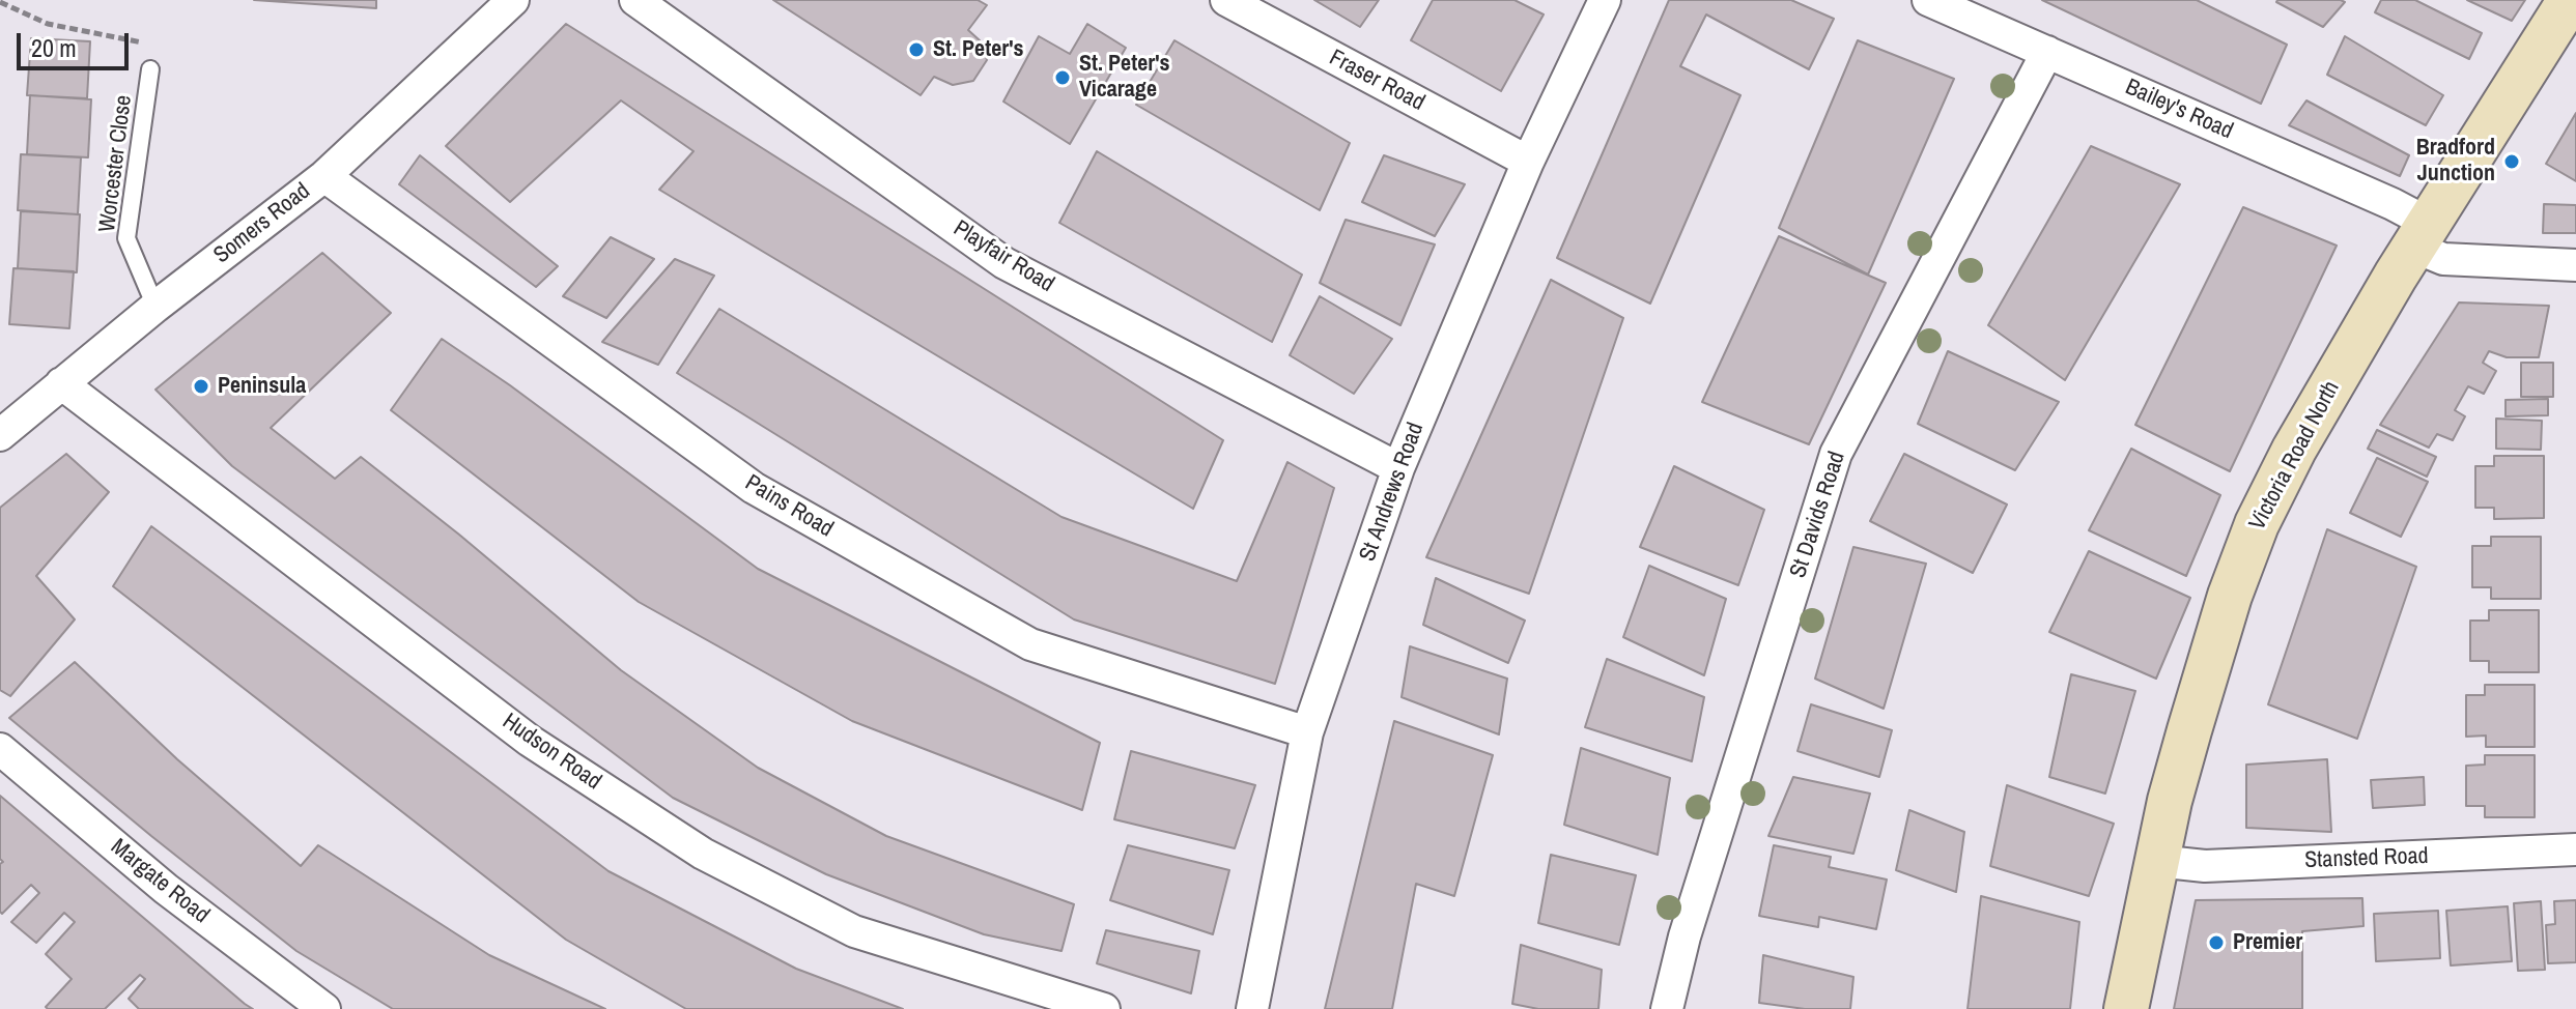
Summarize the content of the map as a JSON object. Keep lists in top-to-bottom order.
{
  "streets": {
    "main road": ["Victoria Road North"],
    "street": [
      "Fraser Road",
      "Bailey's Road",
      "Somers Road",
      "Playfair Road",
      "St Andrews Road",
      "Pains Road",
      "St Davids Road",
      "Hudson Road",
      "Stansted Road",
      "Margate Road"
    ],
    "lane": ["Worcester Close"]
  },
  "crossings": [
    ["Fraser Road", "St Andrews Road"],
    ["Bailey's Road", "Victoria Road North"],
    ["Bailey's Road", "St Davids Road"],
    ["Worcester Close", "Somers Road"],
    ["Somers Road", "Pains Road"],
    ["Somers Road", "Hudson Road"],
    ["Playfair Road", "St Andrews Road"],
    ["Victoria Road North", "Stansted Road"],
    ["St Andrews Road", "Pains Road"]
  ],
  "places": [
    "St. Peter's",
    "St. Peter's Vicarage",
    "Bradford Junction",
    "Peninsula",
    "Premier"
  ],
  "scale_bar": "20 m"
}
